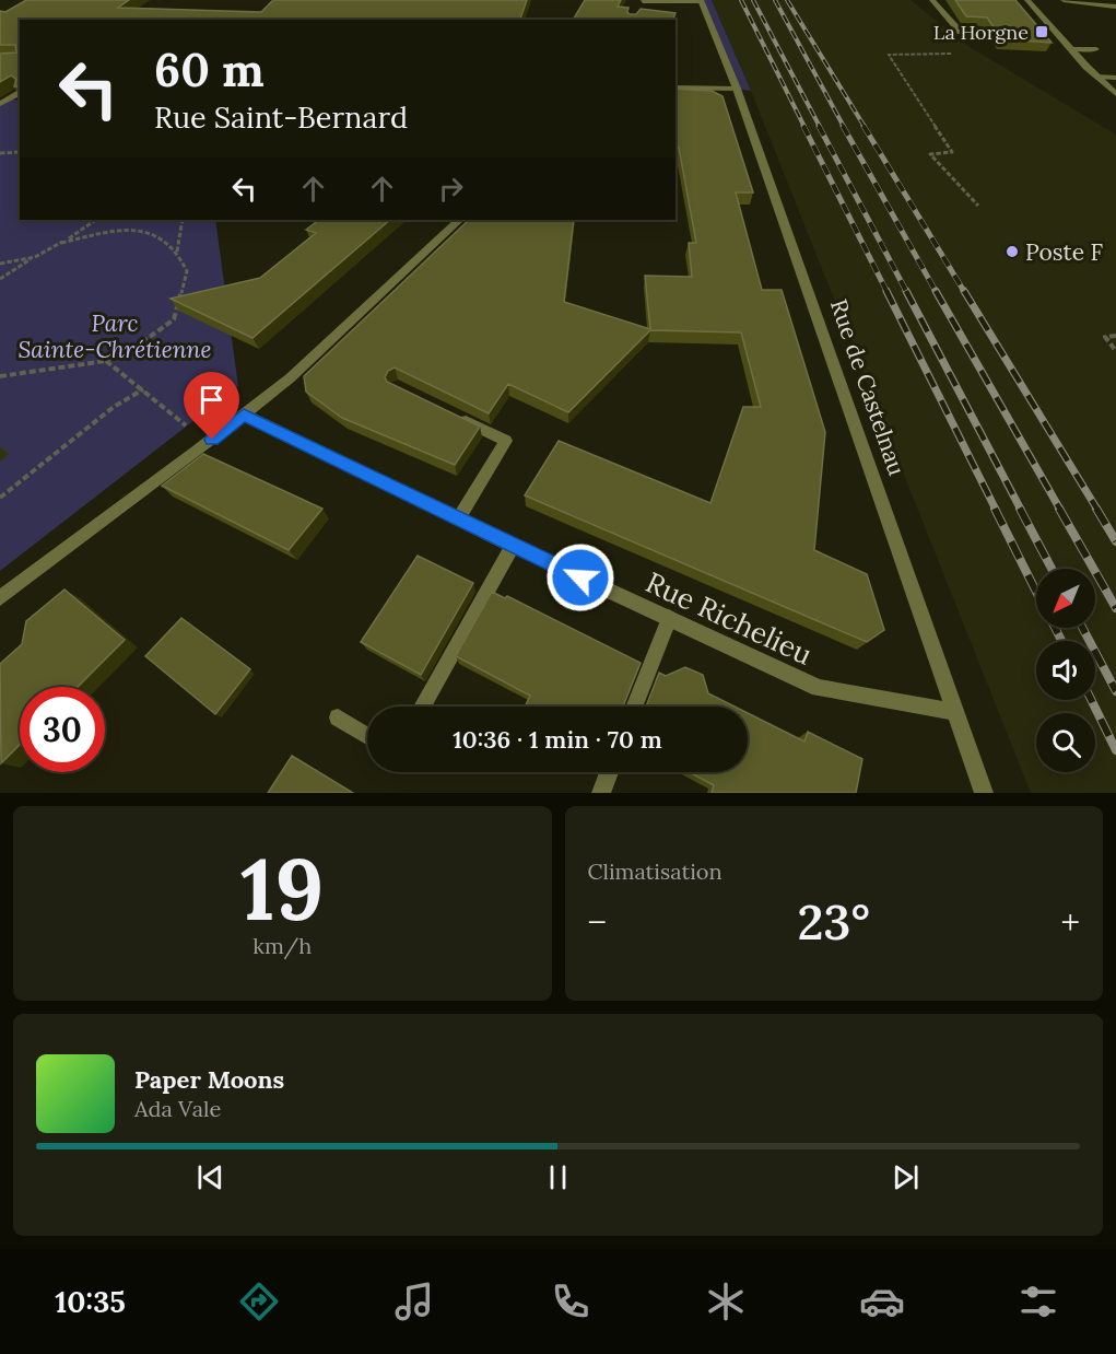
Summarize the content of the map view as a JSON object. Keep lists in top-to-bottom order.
{
  "streets": {
    "street": ["Rue de Castelnau", "Rue Richelieu"]
  },
  "crossings": [
    ["Rue de Castelnau", "Rue Richelieu"]
  ],
  "parks": ["Parc Sainte-Chrétienne"],
  "places": {
    "transit": ["La Horgne"],
    "other": ["Poste F"]
  },
  "north": "bottom left",
  "page": {
    "turn": ["60 m", "Rue Saint-Bernard"],
    "limit": "30",
    "trip": "10:36 · 1 min · 70 m",
    "tile": [
      ["19", "km/h"],
      "Climatisation"
    ],
    "heat": ["−", "23°", "+"],
    "song": ["Paper Moons", "Ada Vale"],
    "tabs": "10:35"
  }
}
